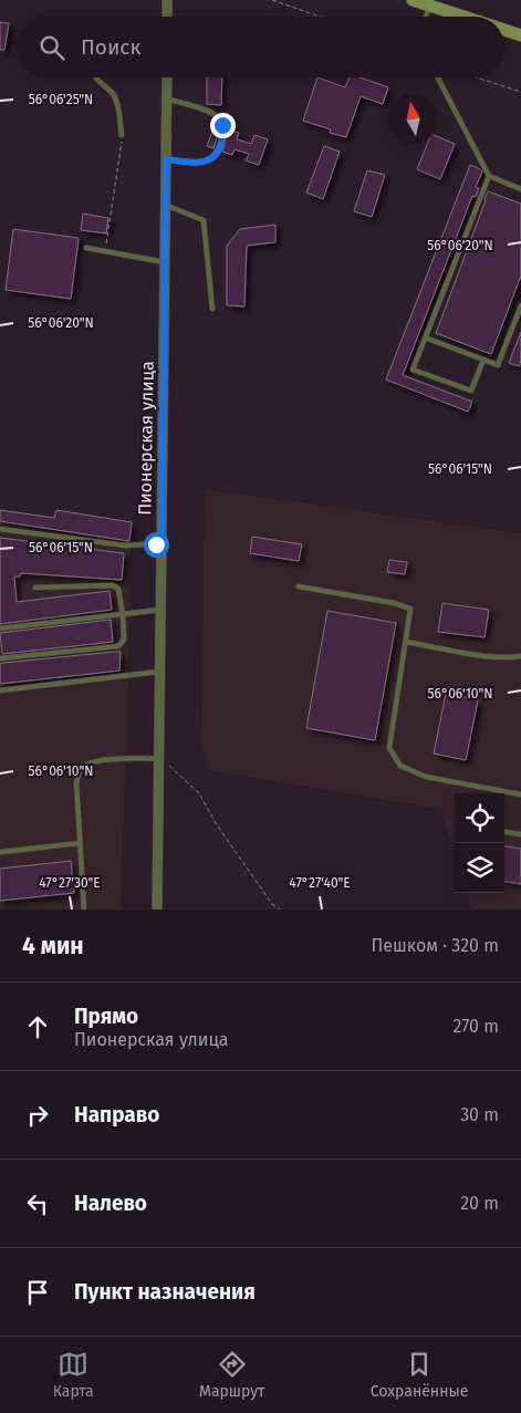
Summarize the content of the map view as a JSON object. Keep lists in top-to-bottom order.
{
  "streets": {
    "street": ["Пионерская улица"]
  },
  "north": "top",
  "page": {
    "search": "Поиск",
    "heading": ["4 мин", "Пешком · 320 m"],
    "list": [
      ["Прямо", "Пионерская улица", "270 m"],
      ["Направо", "30 m"],
      ["Налево", "20 m"],
      "Пункт назначения"
    ],
    "nav": ["Карта", "Маршрут", "Сохранённые"]
  },
  "coordinates": [
    "56°06'25\"N",
    "56°06'20\"N",
    "56°06'15\"N",
    "56°06'10\"N",
    "47°27'30\"E",
    "47°27'40\"E"
  ]
}
